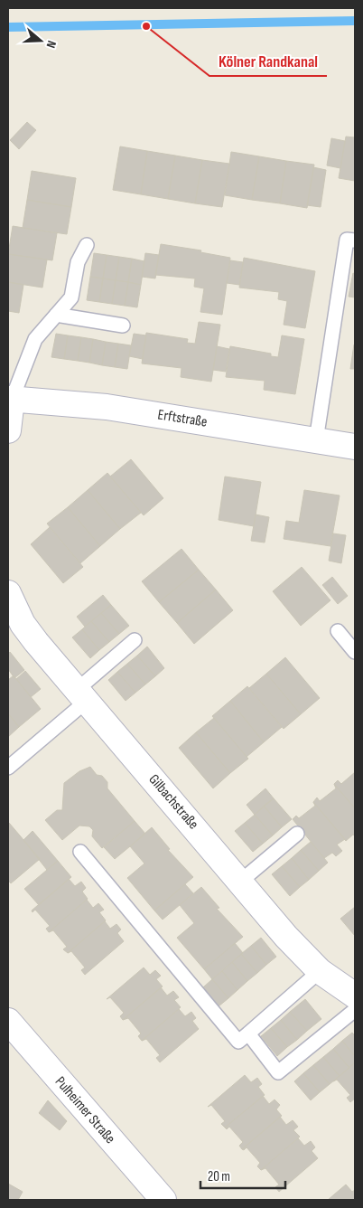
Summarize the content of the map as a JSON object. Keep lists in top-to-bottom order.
{
  "streets": {
    "street": ["Erftstraße", "Gilbachstraße", "Pulheimer Straße"]
  },
  "places": ["Kölner Randkanal"],
  "scale_bar": "20 m",
  "north": "right"
}
